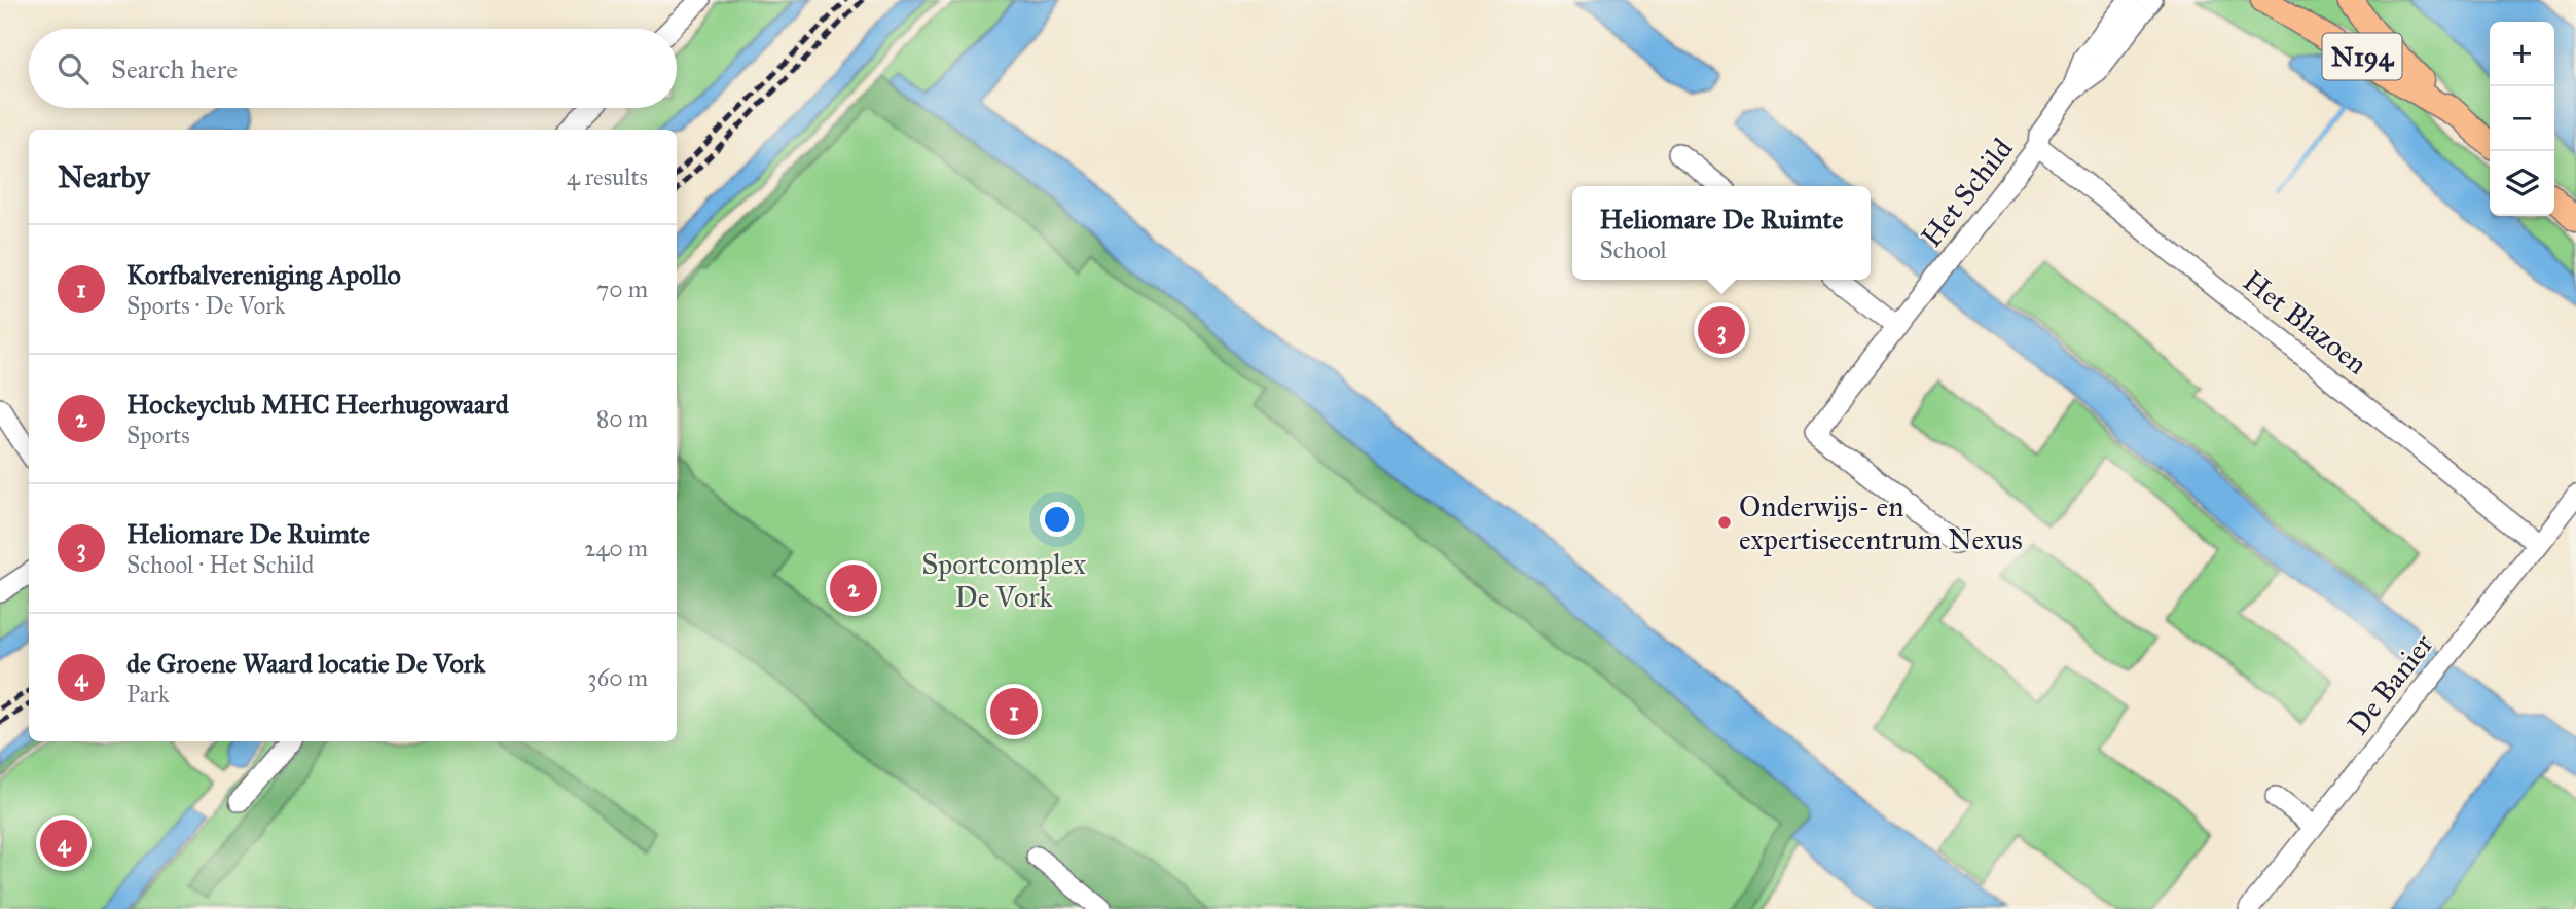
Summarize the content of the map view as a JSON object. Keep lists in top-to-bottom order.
{
  "streets": {
    "main road": ["N194"],
    "street": ["Het Schild", "Het Blazoen", "De Banier"]
  },
  "crossings": [
    ["Het Schild", "Het Blazoen"],
    ["Het Blazoen", "De Banier"]
  ],
  "parks": ["Sportcomplex De Vork"],
  "places": ["Onderwijs- en expertisecentrum Nexus"],
  "page": {
    "map_buttons": ["+", "−"],
    "search": "Search here",
    "heading": ["Nearby", "4 results"],
    "popup": ["Heliomare De Ruimte", "School"],
    "list": [
      {
        "mark": "1",
        "name": "Korfbalvereniging Apollo",
        "note": "Sports · De Vork",
        "value": "70 m"
      },
      {
        "mark": "2",
        "name": "Hockeyclub MHC Heerhugowaard",
        "note": "Sports",
        "value": "80 m"
      },
      {
        "mark": "3",
        "name": "Heliomare De Ruimte",
        "note": "School · Het Schild",
        "value": "240 m"
      },
      {
        "mark": "4",
        "name": "de Groene Waard locatie De Vork",
        "note": "Park",
        "value": "360 m"
      }
    ],
    "pins": [
      "3",
      "2",
      "1",
      "4"
    ]
  }
}
